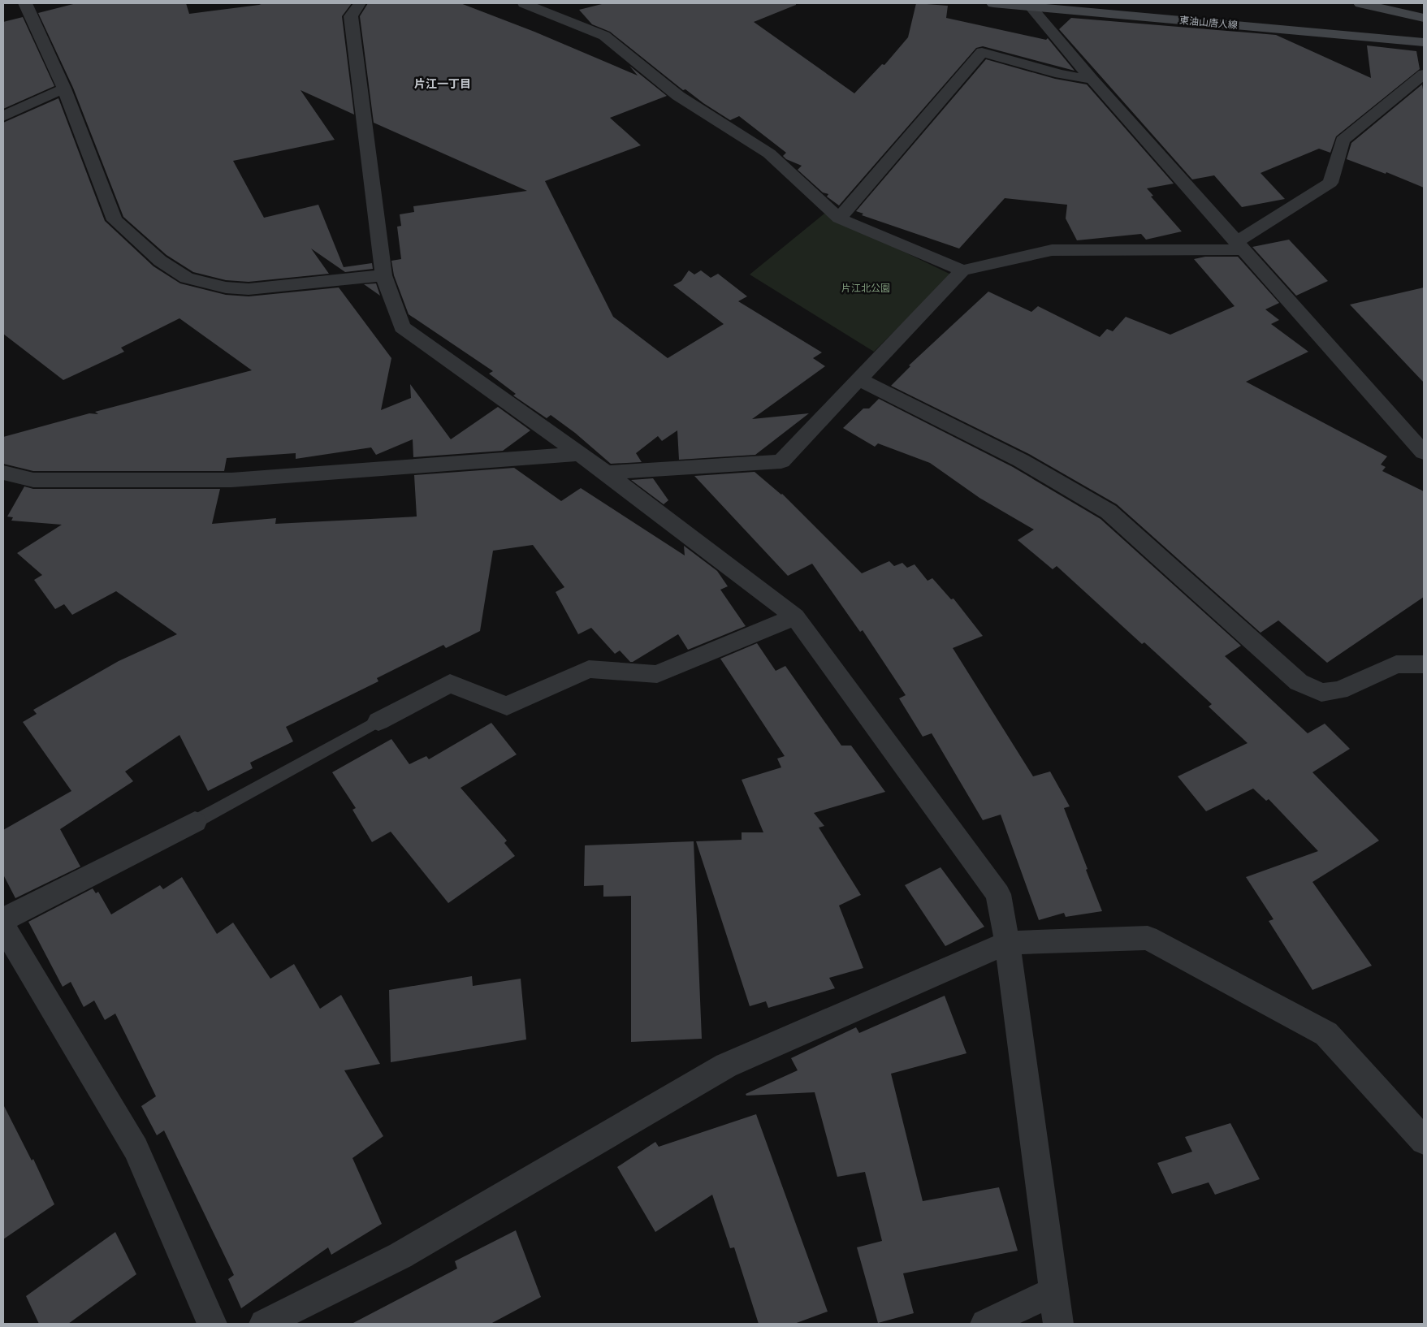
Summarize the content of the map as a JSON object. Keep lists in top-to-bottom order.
{
  "streets": {
    "main road": ["東油山唐人線"]
  },
  "districts": ["片江一丁目"],
  "parks": ["片江北公園"]
}
